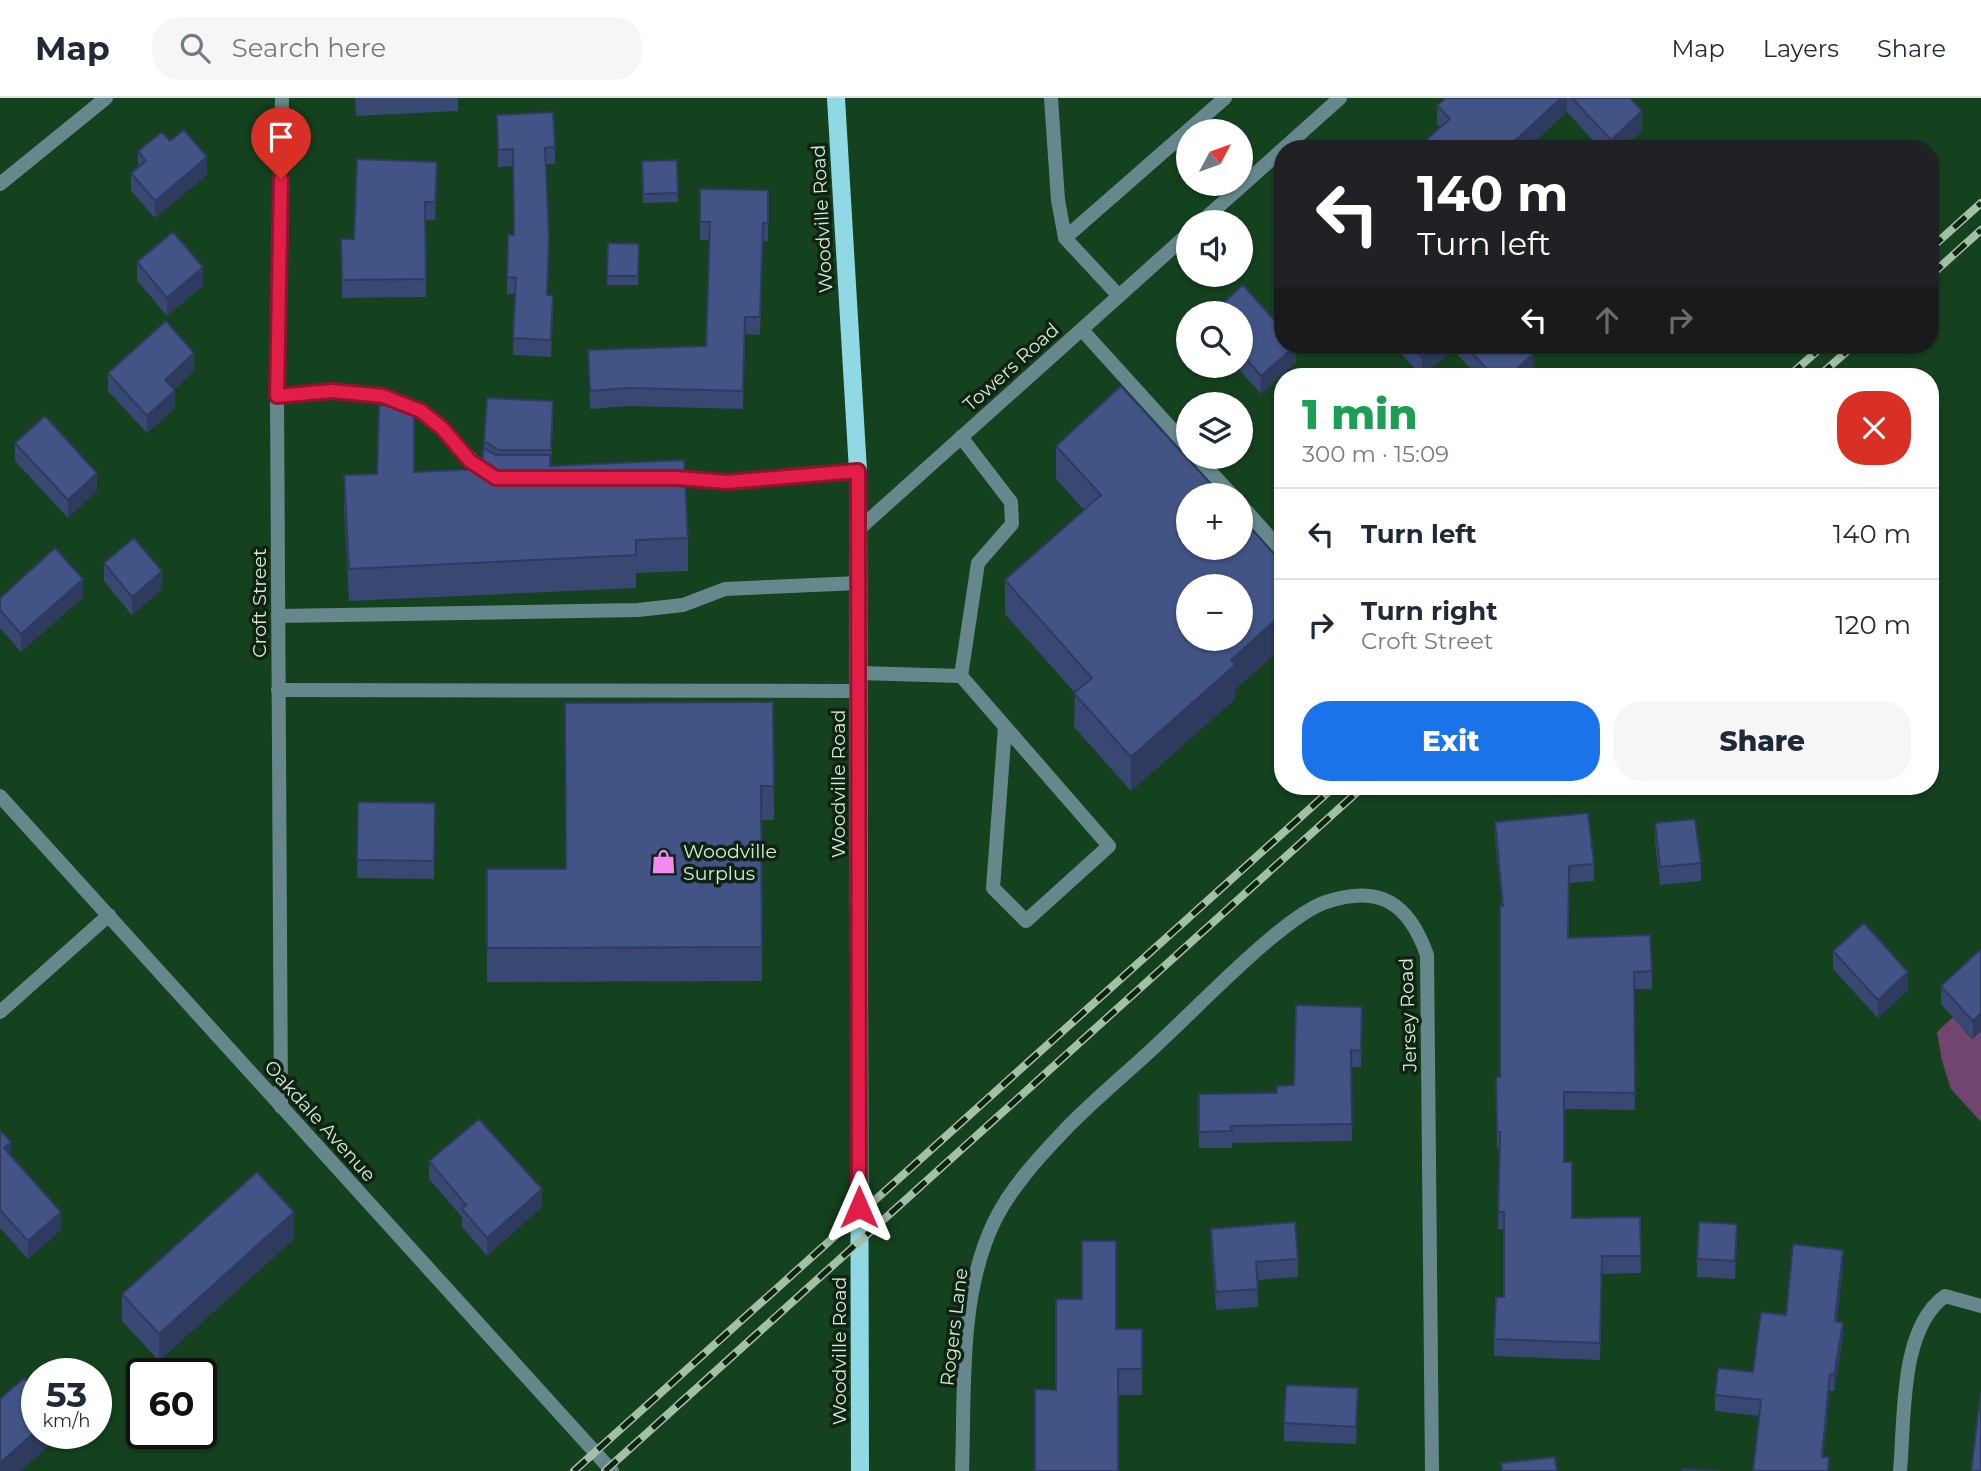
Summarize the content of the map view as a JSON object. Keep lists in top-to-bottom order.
{
  "streets": {
    "main road": ["Woodville Road"],
    "street": [
      "Towers Road",
      "Croft Street",
      "Jersey Road",
      "Oakdale Avenue",
      "Rogers Lane"
    ]
  },
  "crossings": [
    ["Woodville Road", "Towers Road"],
    ["Croft Street", "Oakdale Avenue"],
    ["Jersey Road", "Rogers Lane"]
  ],
  "places": {
    "shop": ["Woodville Surplus"]
  },
  "north": "top right",
  "page": {
    "header": "Map",
    "search": "Search here",
    "nav": ["Map", "Layers", "Share"],
    "map_buttons": ["+", "−"],
    "turn": ["140 m", "Turn left"],
    "heading": ["1 min", "300 m · 15:09"],
    "list": [
      {
        "name": "Turn left",
        "value": "140 m"
      },
      {
        "name": "Turn right",
        "note": "Croft Street",
        "value": "120 m"
      }
    ],
    "buttons": ["Exit", "Share"],
    "speed": "53 km/h",
    "limit": "60"
  }
}
